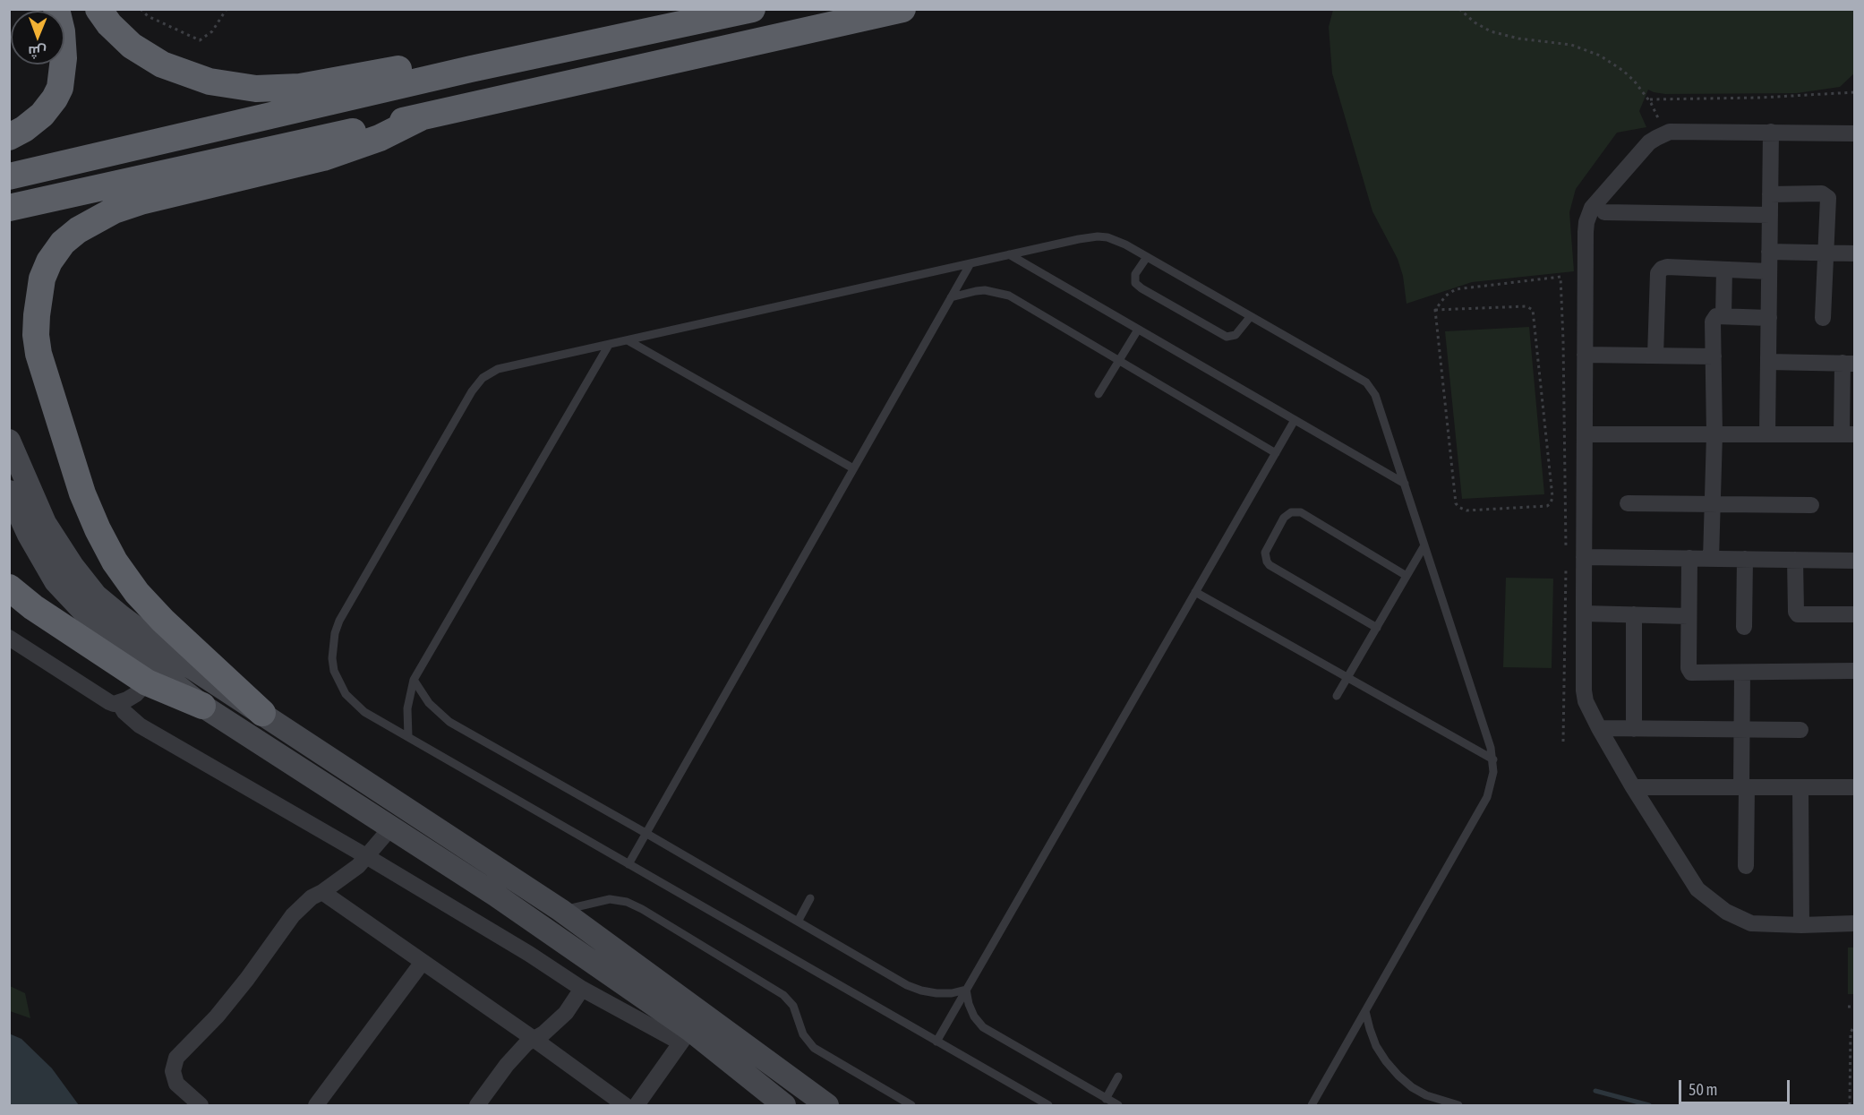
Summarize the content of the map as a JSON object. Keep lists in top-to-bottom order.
{
  "scale_bar": "50 m",
  "north": "bottom"
}
